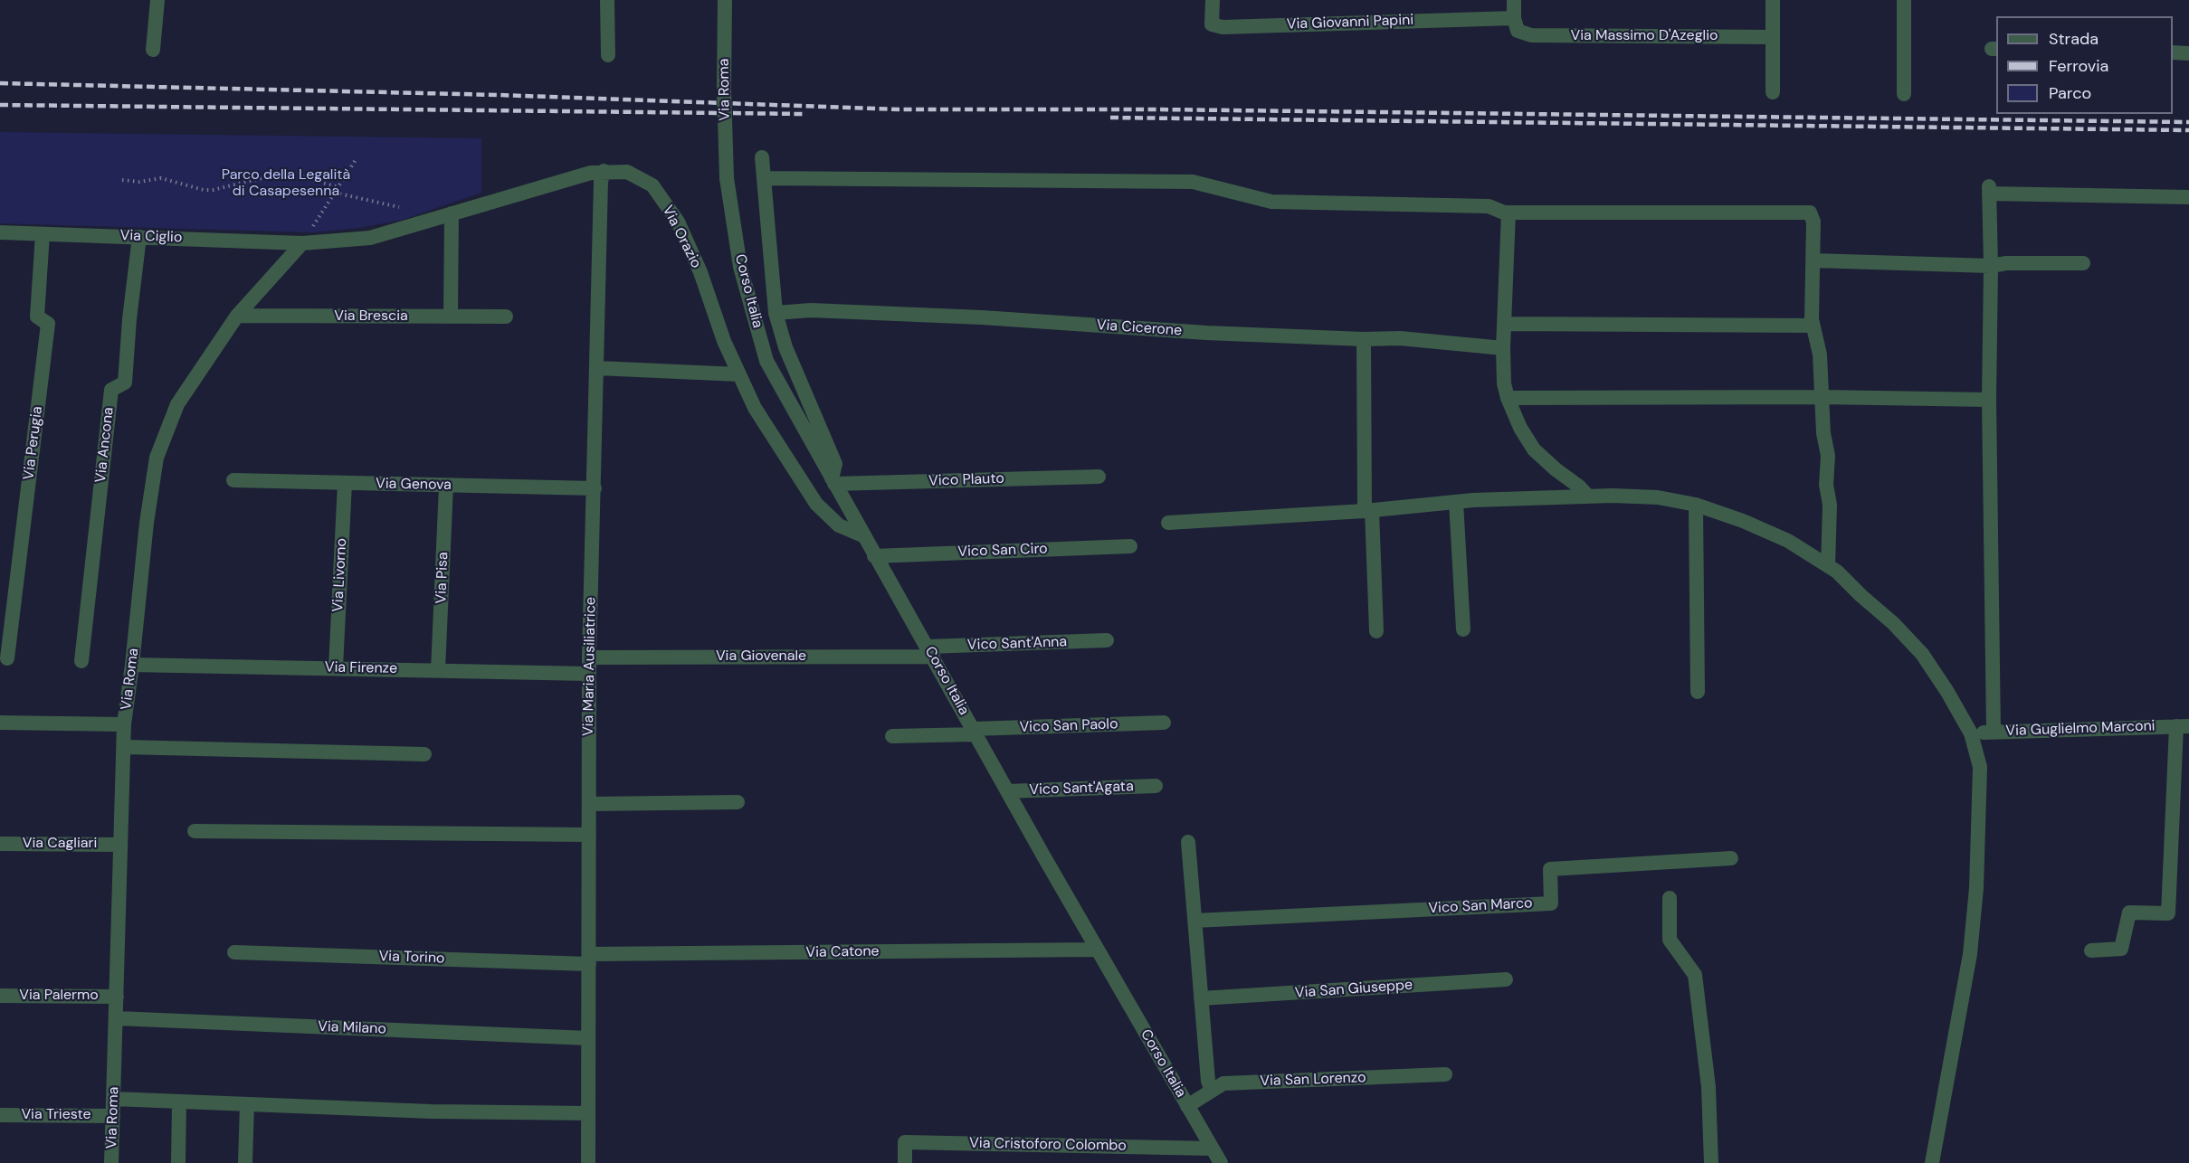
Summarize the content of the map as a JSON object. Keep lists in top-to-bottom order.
{
  "streets": {
    "street": [
      "Via Giovanni Papini",
      "Via Massimo D'Azeglio",
      "Via Roma",
      "Via Ciglio",
      "Via Orazio",
      "Corso Italia",
      "Via Brescia",
      "Via Cicerone",
      "Via Perugia",
      "Via Ancona",
      "Vico Plauto",
      "Via Genova",
      "Vico San Ciro",
      "Via Livorno",
      "Via Pisa",
      "Vico Sant'Anna",
      "Via Giovenale",
      "Via Maria Ausiliatrice",
      "Via Firenze",
      "Vico San Paolo",
      "Via Guglielmo Marconi",
      "Vico Sant'Agata",
      "Via Cagliari",
      "Vico San Marco",
      "Via Catone",
      "Via Torino",
      "Via San Giuseppe",
      "Via Palermo",
      "Via Milano",
      "Via San Lorenzo",
      "Via Trieste",
      "Via Cristoforo Colombo"
    ]
  },
  "crossings": [
    ["Via Giovanni Papini", "Via Massimo D'Azeglio"],
    ["Via Roma", "Via Ciglio"],
    ["Via Roma", "Via Orazio"],
    ["Via Roma", "Corso Italia"],
    ["Via Roma", "Via Brescia"],
    ["Via Roma", "Via Firenze"],
    ["Via Roma", "Via Cagliari"],
    ["Via Roma", "Via Palermo"],
    ["Via Roma", "Via Milano"],
    ["Via Roma", "Via Trieste"],
    ["Via Ciglio", "Via Orazio"],
    ["Via Ciglio", "Via Perugia"],
    ["Via Ciglio", "Via Ancona"],
    ["Via Orazio", "Corso Italia"],
    ["Via Orazio", "Via Maria Ausiliatrice"],
    ["Corso Italia", "Vico Plauto"],
    ["Corso Italia", "Vico San Ciro"],
    ["Corso Italia", "Vico Sant'Anna"],
    ["Corso Italia", "Via Giovenale"],
    ["Corso Italia", "Vico San Paolo"],
    ["Corso Italia", "Vico Sant'Agata"],
    ["Corso Italia", "Via Catone"],
    ["Corso Italia", "Via San Lorenzo"],
    ["Corso Italia", "Via Cristoforo Colombo"],
    ["Via Genova", "Via Livorno"],
    ["Via Genova", "Via Pisa"],
    ["Via Genova", "Via Maria Ausiliatrice"],
    ["Via Livorno", "Via Firenze"],
    ["Via Pisa", "Via Firenze"],
    ["Vico Sant'Anna", "Via Giovenale"],
    ["Via Giovenale", "Via Maria Ausiliatrice"],
    ["Via Maria Ausiliatrice", "Via Firenze"],
    ["Via Maria Ausiliatrice", "Via Catone"],
    ["Via Maria Ausiliatrice", "Via Torino"],
    ["Via Maria Ausiliatrice", "Via Milano"],
    ["Via Catone", "Via Torino"]
  ],
  "parks": ["Parco della Legalità di Casapesenna"],
  "legend": ["Strada", "Ferrovia", "Parco"]
}
